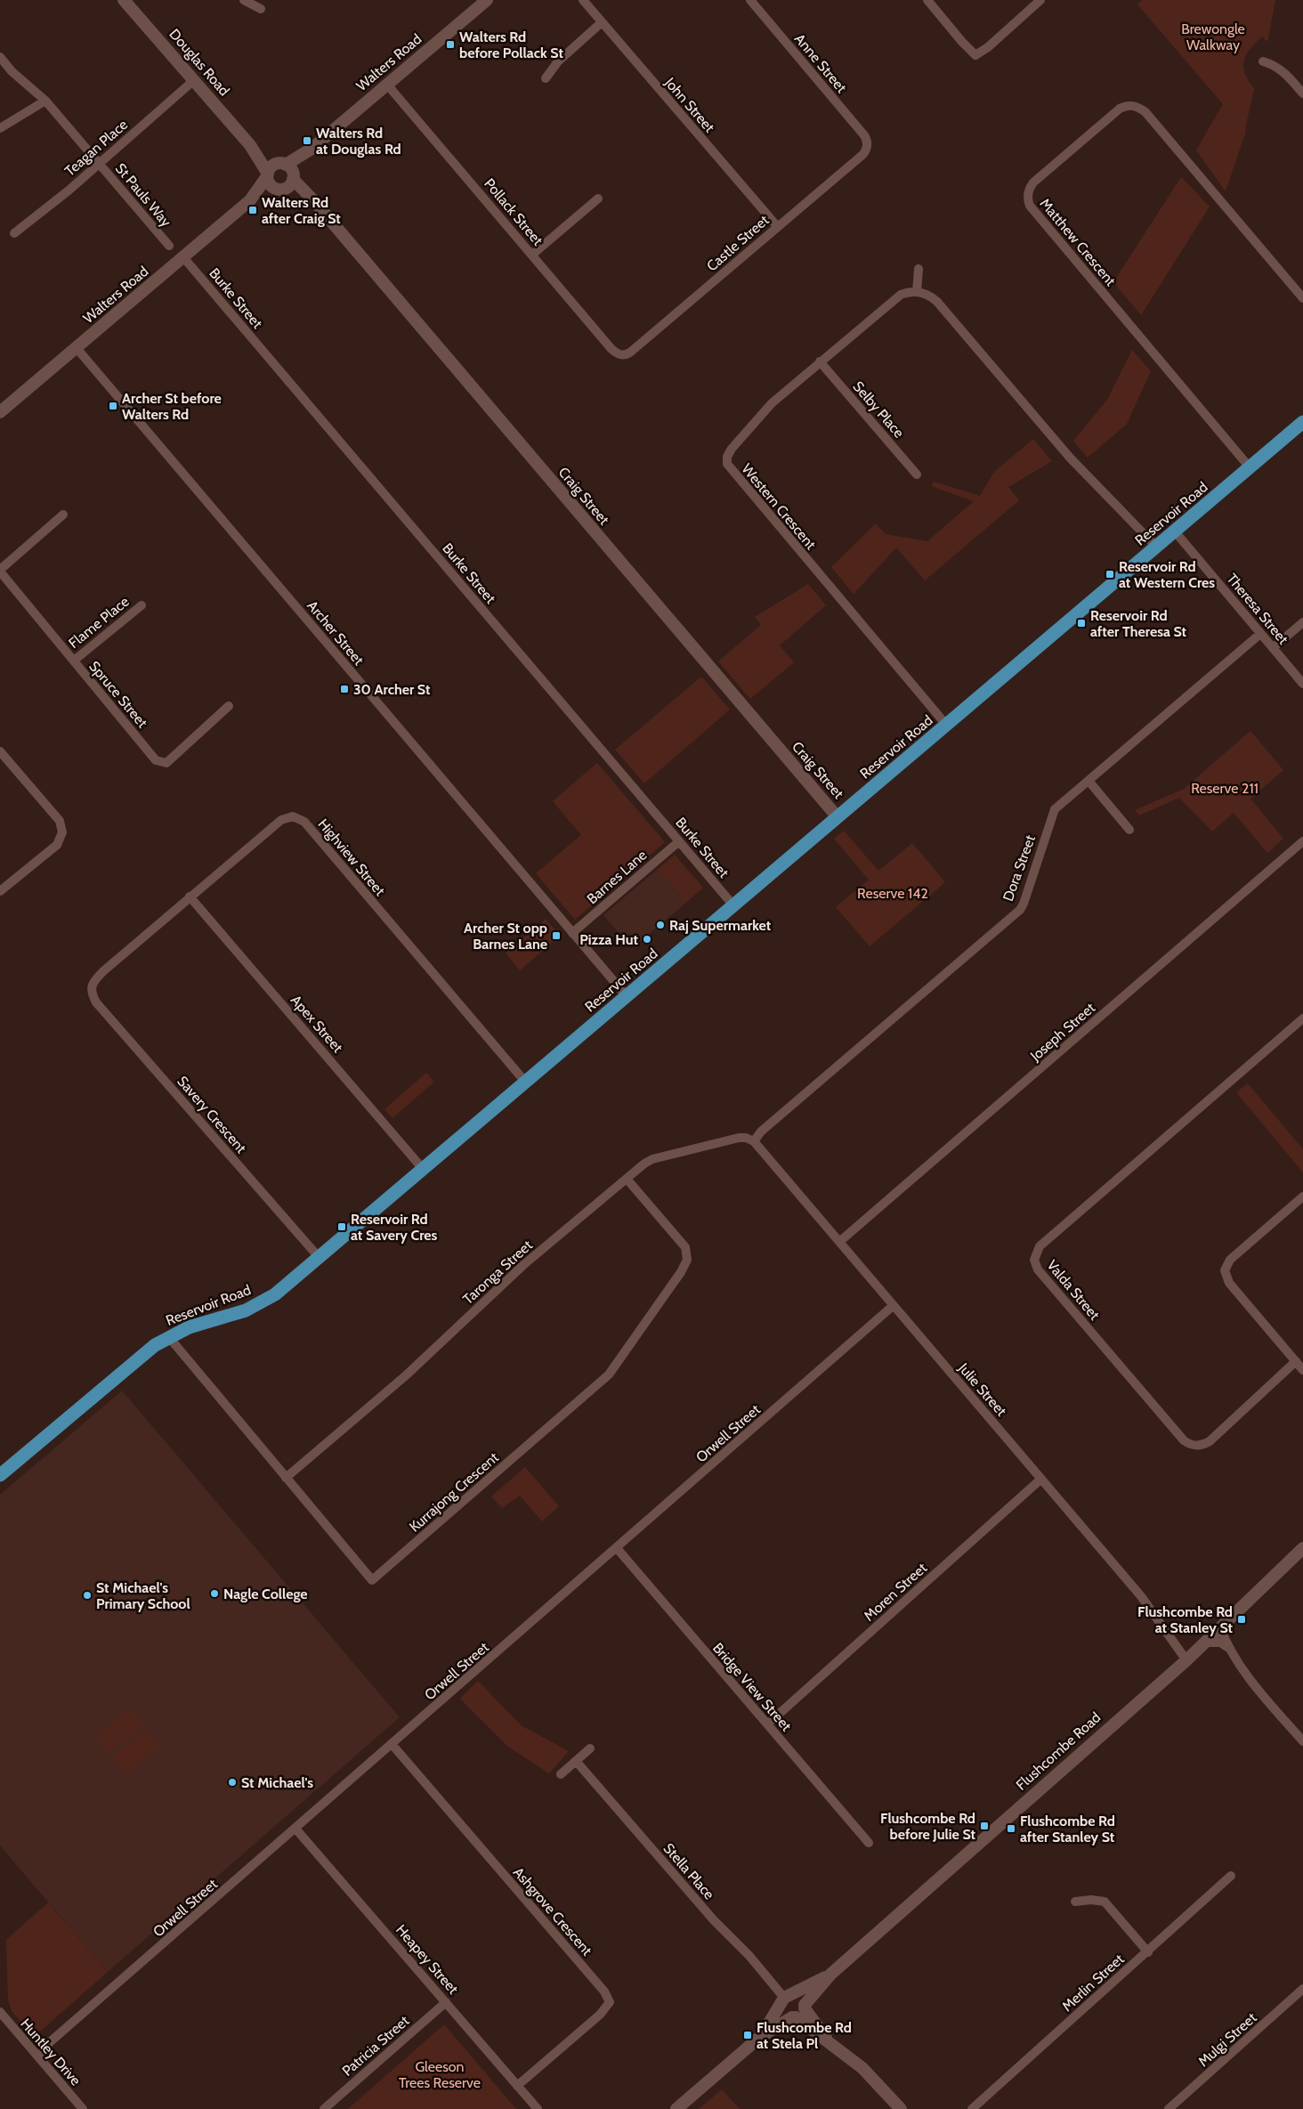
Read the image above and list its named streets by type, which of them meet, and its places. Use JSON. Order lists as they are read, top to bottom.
{
  "streets": {
    "main road": ["Reservoir Road"],
    "street": [
      "Douglas Road",
      "Walters Road",
      "Anne Street",
      "John Street",
      "Teagan Place",
      "St Pauls Way",
      "Pollack Street",
      "Matthew Crescent",
      "Castle Street",
      "Burke Street",
      "Selby Place",
      "Craig Street",
      "Western Crescent",
      "Theresa Street",
      "Flame Place",
      "Archer Street",
      "Spruce Street",
      "Highview Street",
      "Dora Street",
      "Barnes Lane",
      "Apex Street",
      "Joseph Street",
      "Savery Crescent",
      "Taronga Street",
      "Valda Street",
      "Julie Street",
      "Orwell Street",
      "Kurrajong Crescent",
      "Moren Street",
      "Bridge View Street",
      "Flushcombe Road",
      "Stella Place",
      "Ashgrove Crescent",
      "Heapey Street",
      "Merlin Street",
      "Mulgi Street",
      "Patricia Street",
      "Huntley Drive"
    ]
  },
  "crossings": [
    ["Douglas Road", "Walters Road"],
    ["Douglas Road", "Teagan Place"],
    ["Douglas Road", "Craig Street"],
    ["Walters Road", "Pollack Street"],
    ["Walters Road", "Burke Street"],
    ["Walters Road", "Craig Street"],
    ["Walters Road", "Archer Street"],
    ["Anne Street", "Castle Street"],
    ["John Street", "Castle Street"],
    ["Teagan Place", "St Pauls Way"],
    ["Pollack Street", "Castle Street"],
    ["Matthew Crescent", "Reservoir Road"],
    ["Burke Street", "Reservoir Road"],
    ["Burke Street", "Barnes Lane"],
    ["Selby Place", "Western Crescent"],
    ["Craig Street", "Reservoir Road"],
    ["Western Crescent", "Reservoir Road"],
    ["Reservoir Road", "Theresa Street"],
    ["Reservoir Road", "Archer Street"],
    ["Reservoir Road", "Highview Street"],
    ["Reservoir Road", "Apex Street"],
    ["Reservoir Road", "Savery Crescent"],
    ["Reservoir Road", "Kurrajong Crescent"],
    ["Theresa Street", "Dora Street"],
    ["Flame Place", "Spruce Street"],
    ["Archer Street", "Barnes Lane"],
    ["Highview Street", "Apex Street"],
    ["Highview Street", "Savery Crescent"],
    ["Dora Street", "Taronga Street"],
    ["Dora Street", "Julie Street"],
    ["Joseph Street", "Julie Street"],
    ["Taronga Street", "Julie Street"],
    ["Taronga Street", "Kurrajong Crescent"],
    ["Julie Street", "Orwell Street"],
    ["Julie Street", "Moren Street"],
    ["Julie Street", "Flushcombe Road"],
    ["Orwell Street", "Bridge View Street"],
    ["Orwell Street", "Ashgrove Crescent"],
    ["Orwell Street", "Heapey Street"],
    ["Orwell Street", "Huntley Drive"],
    ["Moren Street", "Bridge View Street"],
    ["Flushcombe Road", "Stella Place"],
    ["Ashgrove Crescent", "Heapey Street"],
    ["Heapey Street", "Patricia Street"]
  ],
  "parks": [
    "Brewongle Walkway",
    "Reserve 211",
    "Reserve 142",
    "Gleeson Trees Reserve"
  ],
  "places": {
    "transit": [
      "Walters Rd before Pollack St",
      "Walters Rd at Douglas Rd",
      "Walters Rd after Craig St",
      "Archer St before Walters Rd",
      "Reservoir Rd at Western Cres",
      "Reservoir Rd after Theresa St",
      "30 Archer St",
      "Archer St opp Barnes Lane",
      "Reservoir Rd at Savery Cres",
      "Flushcombe Rd at Stanley St",
      "Flushcombe Rd before Julie St",
      "Flushcombe Rd after Stanley St",
      "Flushcombe Rd at Stela Pl"
    ],
    "other": [
      "Raj Supermarket",
      "Pizza Hut",
      "Nagle College",
      "St Michael's Primary School",
      "St Michael's"
    ]
  }
}
